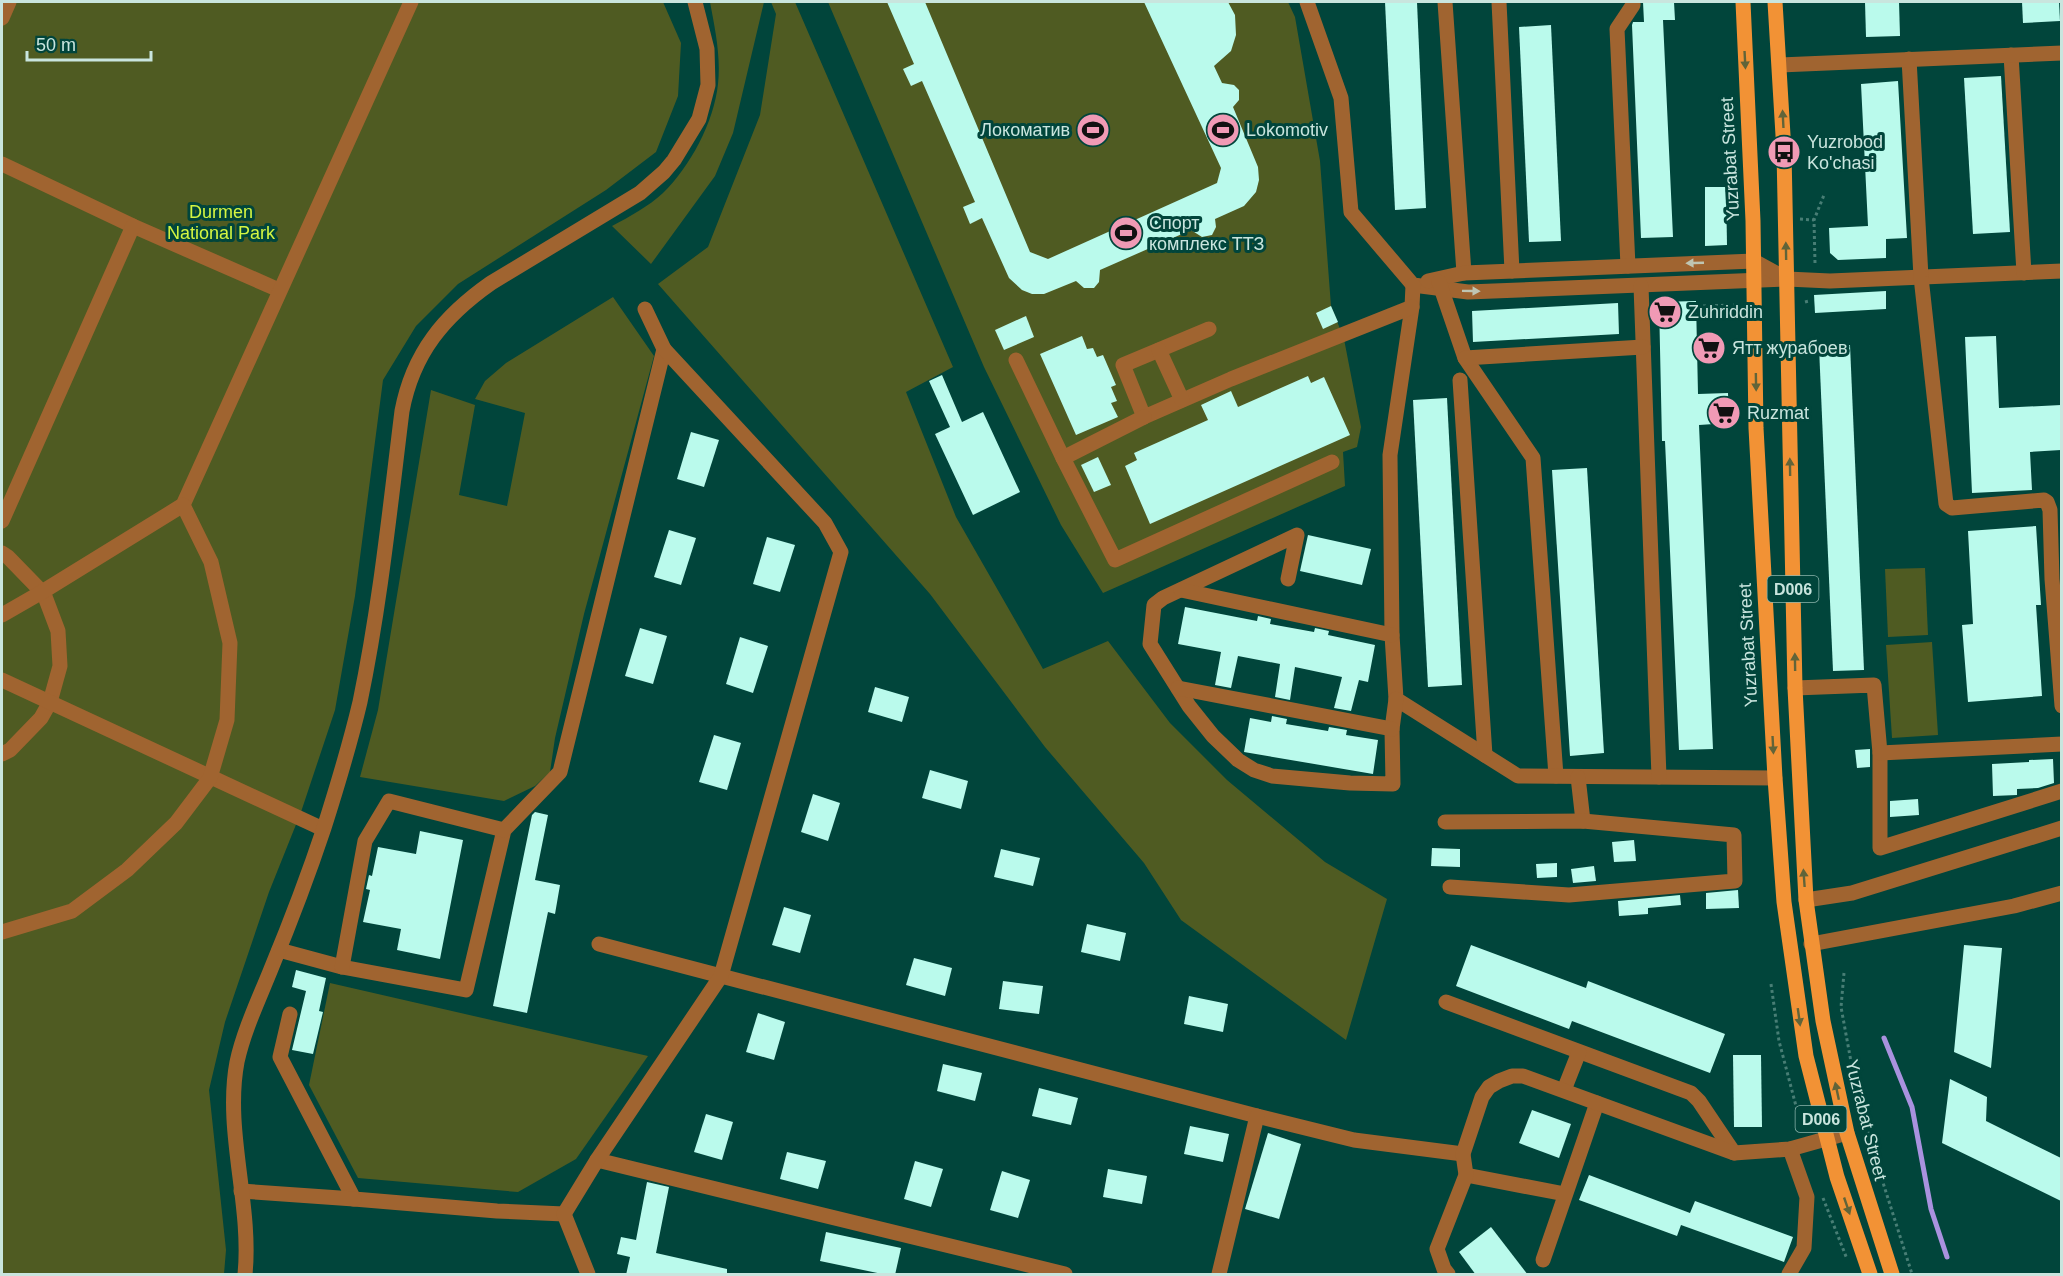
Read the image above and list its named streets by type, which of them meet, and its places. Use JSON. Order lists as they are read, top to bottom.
{
  "streets": {
    "main road": ["Yuzrabat Street", "D006"]
  },
  "parks": ["Durmen National Park"],
  "places": {
    "sports": ["Локоматив", "Lokomotiv", "Спорт комплекс ТТЗ"],
    "bus stop": ["Yuzrobod Ko'chasi"],
    "supermarket": ["Zuhriddin", "Ятт журабоев", "Ruzmat"]
  },
  "scale_bar": "50 m"
}
